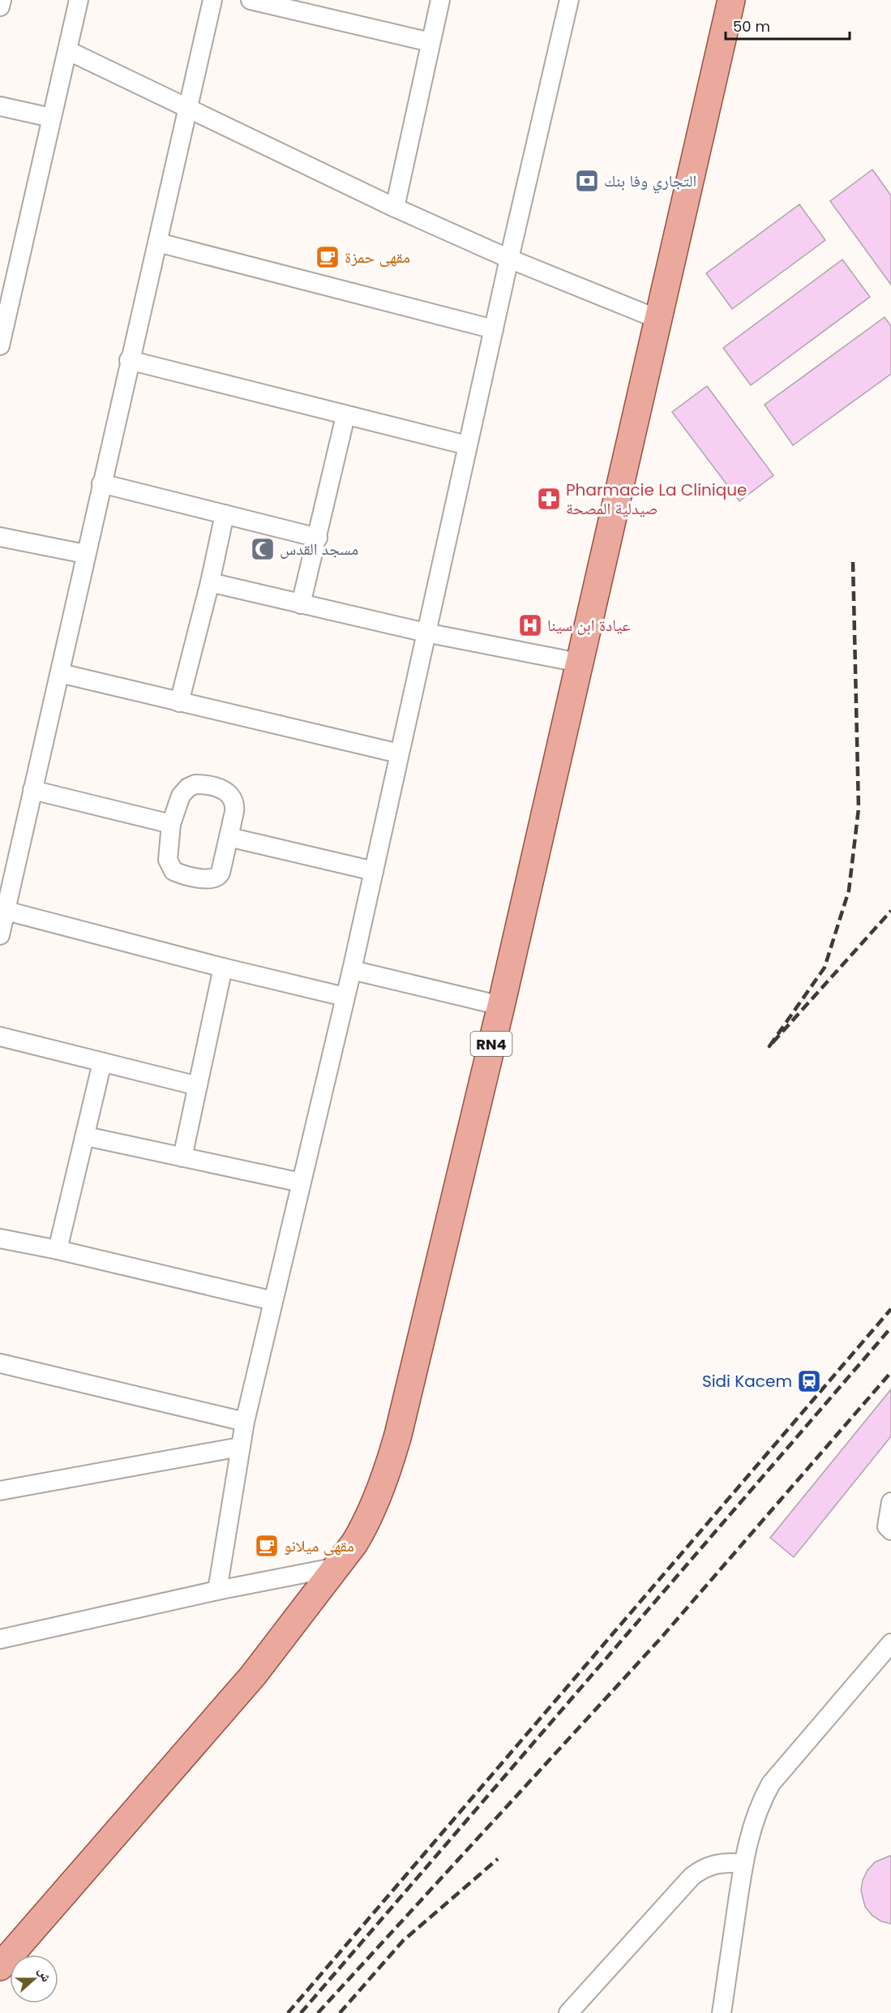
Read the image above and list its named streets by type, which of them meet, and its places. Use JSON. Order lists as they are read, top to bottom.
{
  "streets": {
    "main road": ["RN4"]
  },
  "places": {
    "bank": ["التجاري وفا بنك"],
    "cafe": ["مقهى حمزة", "مقهى ميلانو"],
    "pharmacy": ["Pharmacie La Clinique صيدلية المصحة"],
    "mosque": ["مسجد القدس"],
    "hospital": ["عيادة ابن سينا"],
    "station": ["Sidi Kacem"]
  },
  "scale_bar": "50 m",
  "north": "right"
}
